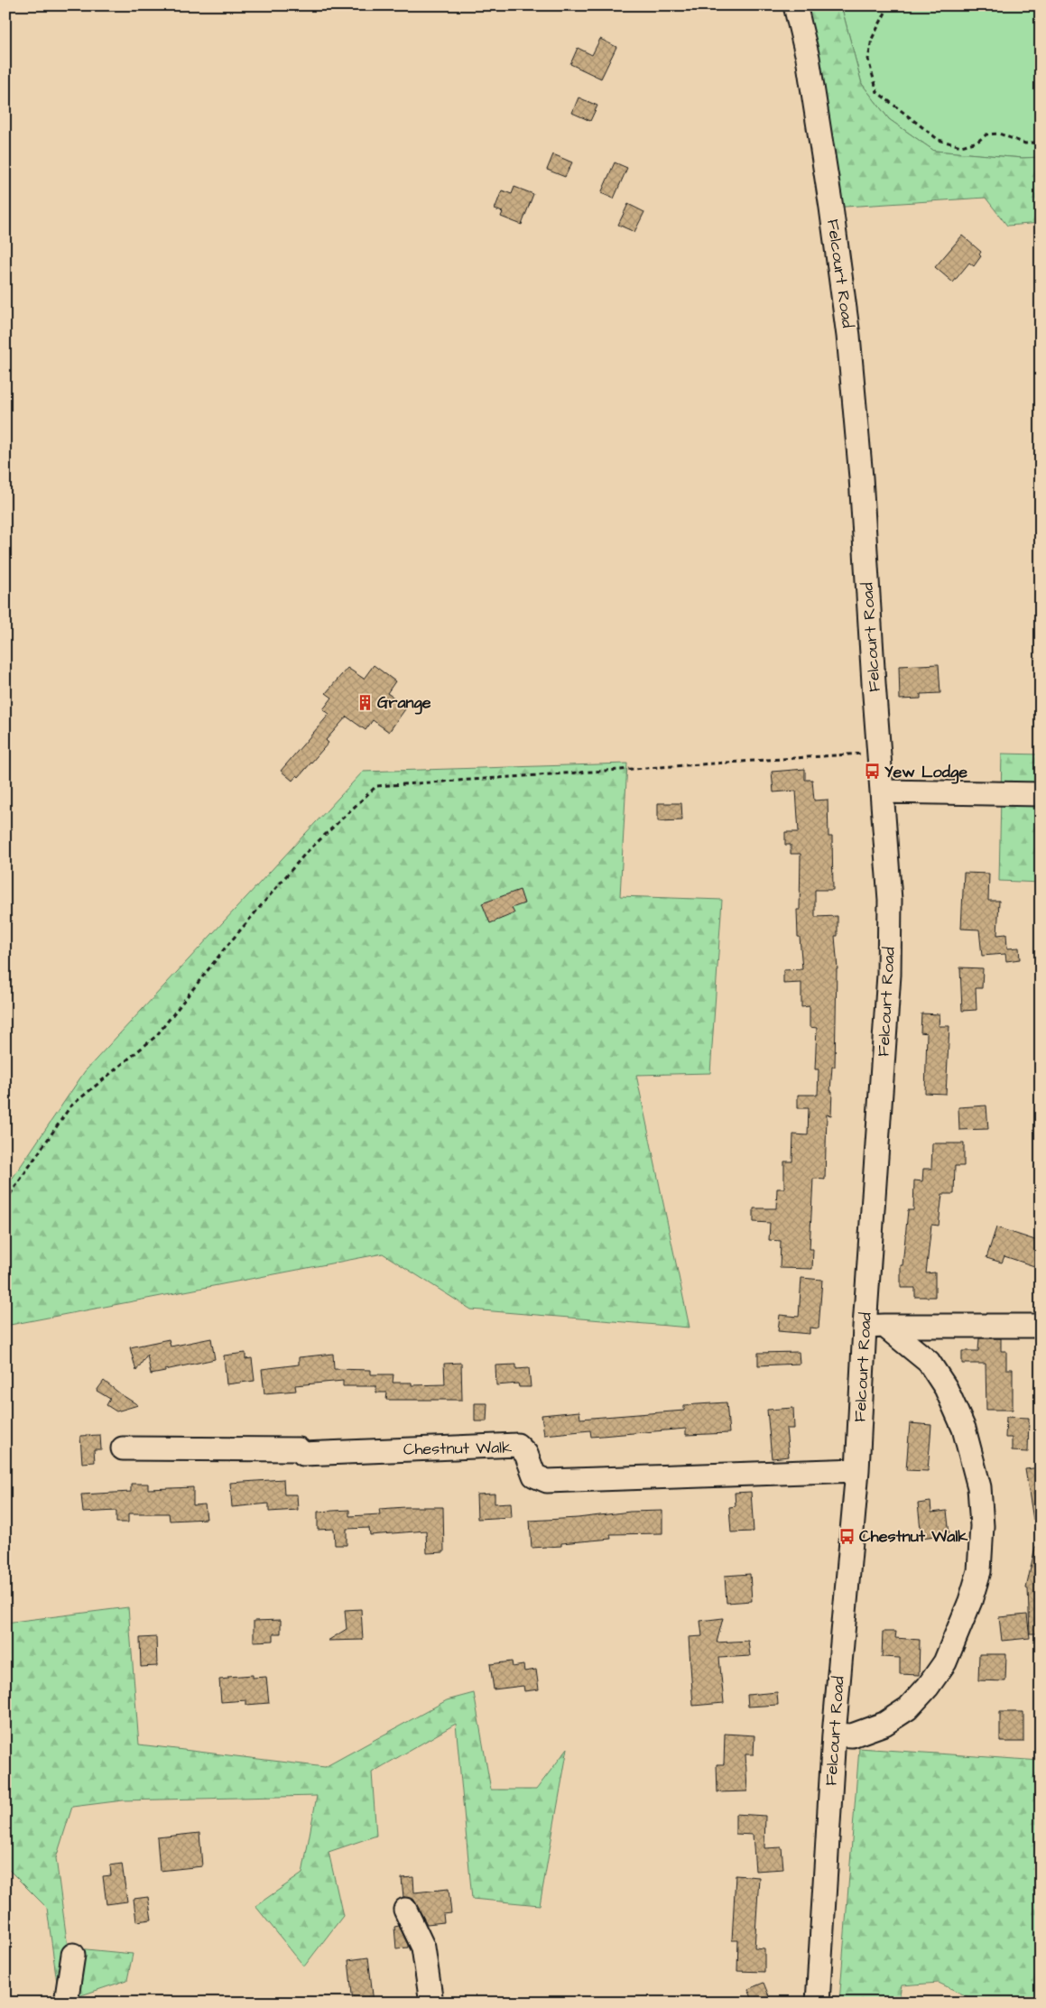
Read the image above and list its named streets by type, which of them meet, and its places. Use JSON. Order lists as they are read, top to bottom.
{
  "streets": {
    "street": ["Felcourt Road", "Chestnut Walk"]
  },
  "crossings": [
    ["Felcourt Road", "Chestnut Walk"]
  ],
  "places": {
    "building": ["Grange"],
    "bus stop": ["Yew Lodge", "Chestnut Walk"]
  }
}
